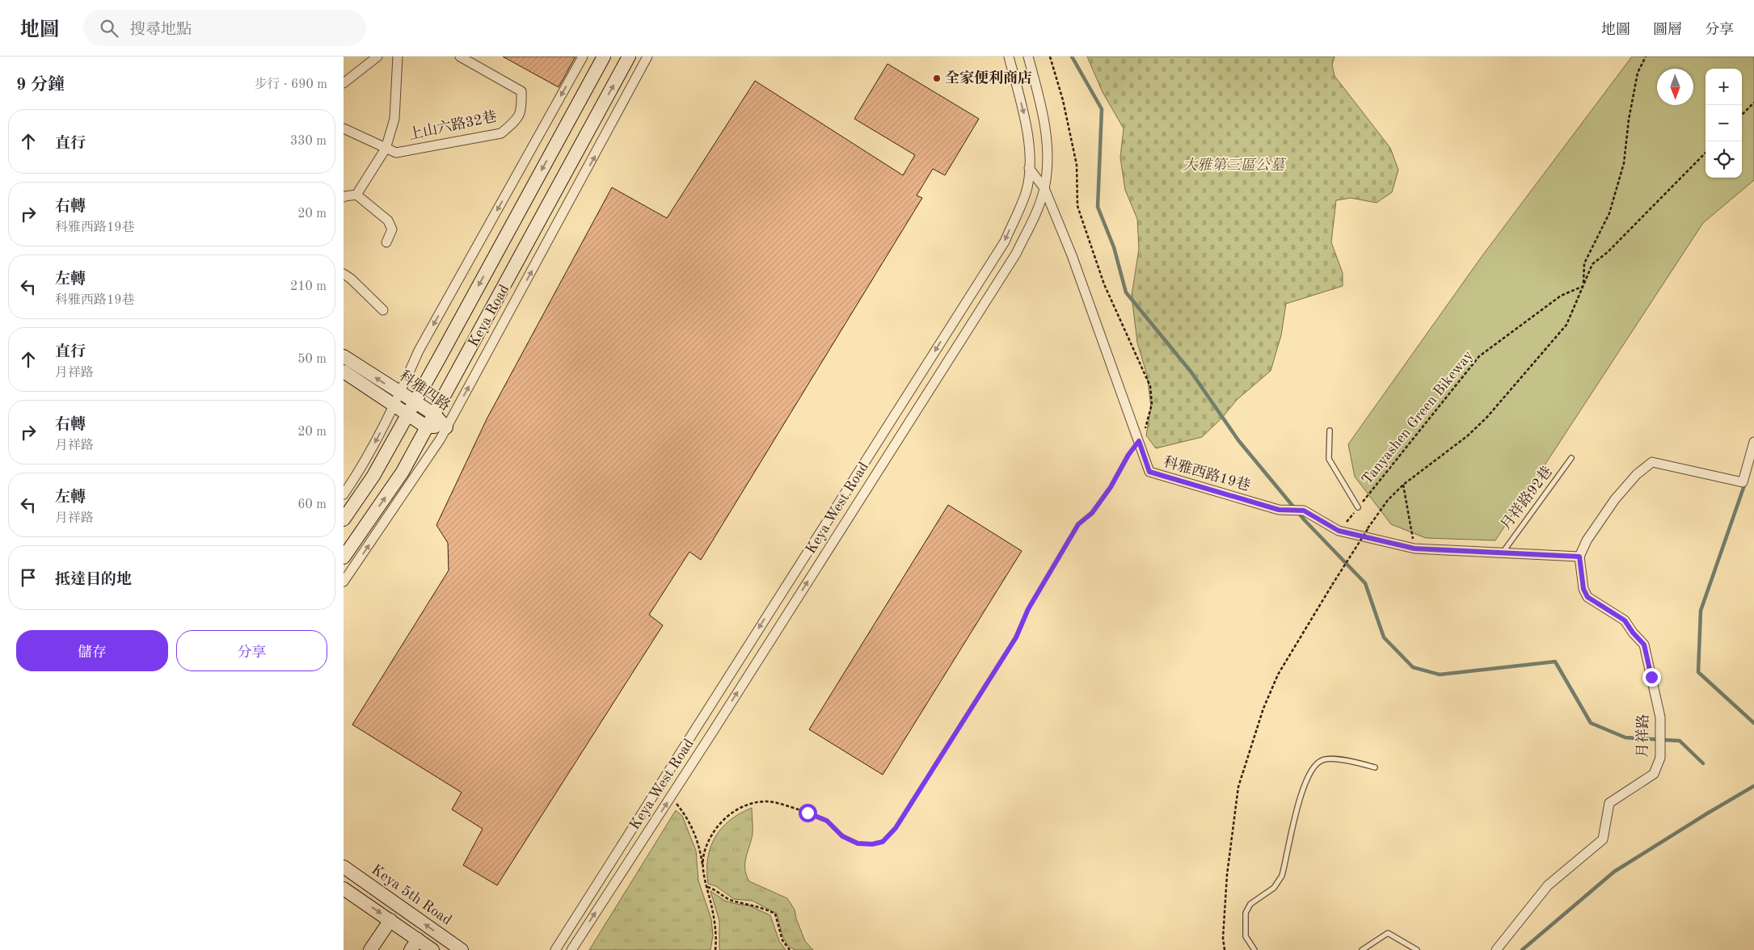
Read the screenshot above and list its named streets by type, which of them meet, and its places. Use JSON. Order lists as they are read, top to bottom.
{
  "streets": {
    "street": [
      "上山六路32巷",
      "Keya Road",
      "科雅四路",
      "科雅西路19巷",
      "Keya West Road",
      "月祥路",
      "Keya 5th Road"
    ],
    "lane": ["月祥路92巷"],
    "path": ["Tanyashen Green Bikeway"]
  },
  "crossings": [
    ["Keya Road", "科雅四路"],
    ["Tanyashen Green Bikeway", "科雅西路19巷"],
    ["科雅西路19巷", "月祥路92巷"],
    ["科雅西路19巷", "Keya West Road"]
  ],
  "parks": ["大雅第三區公墓"],
  "places": ["全家便利商店"],
  "north": "bottom",
  "page": {
    "header": "地圖",
    "search": "搜尋地點",
    "nav": ["地圖", "圖層", "分享"],
    "heading": ["9 分鐘", "步行 · 690 m"],
    "map_buttons": ["+", "−"],
    "list": [
      ["直行", "330 m"],
      ["右轉", "科雅西路19巷", "20 m"],
      ["左轉", "科雅西路19巷", "210 m"],
      ["直行", "月祥路", "50 m"],
      ["右轉", "月祥路", "20 m"],
      ["左轉", "月祥路", "60 m"],
      "抵達目的地"
    ],
    "buttons": ["儲存", "分享"]
  }
}
